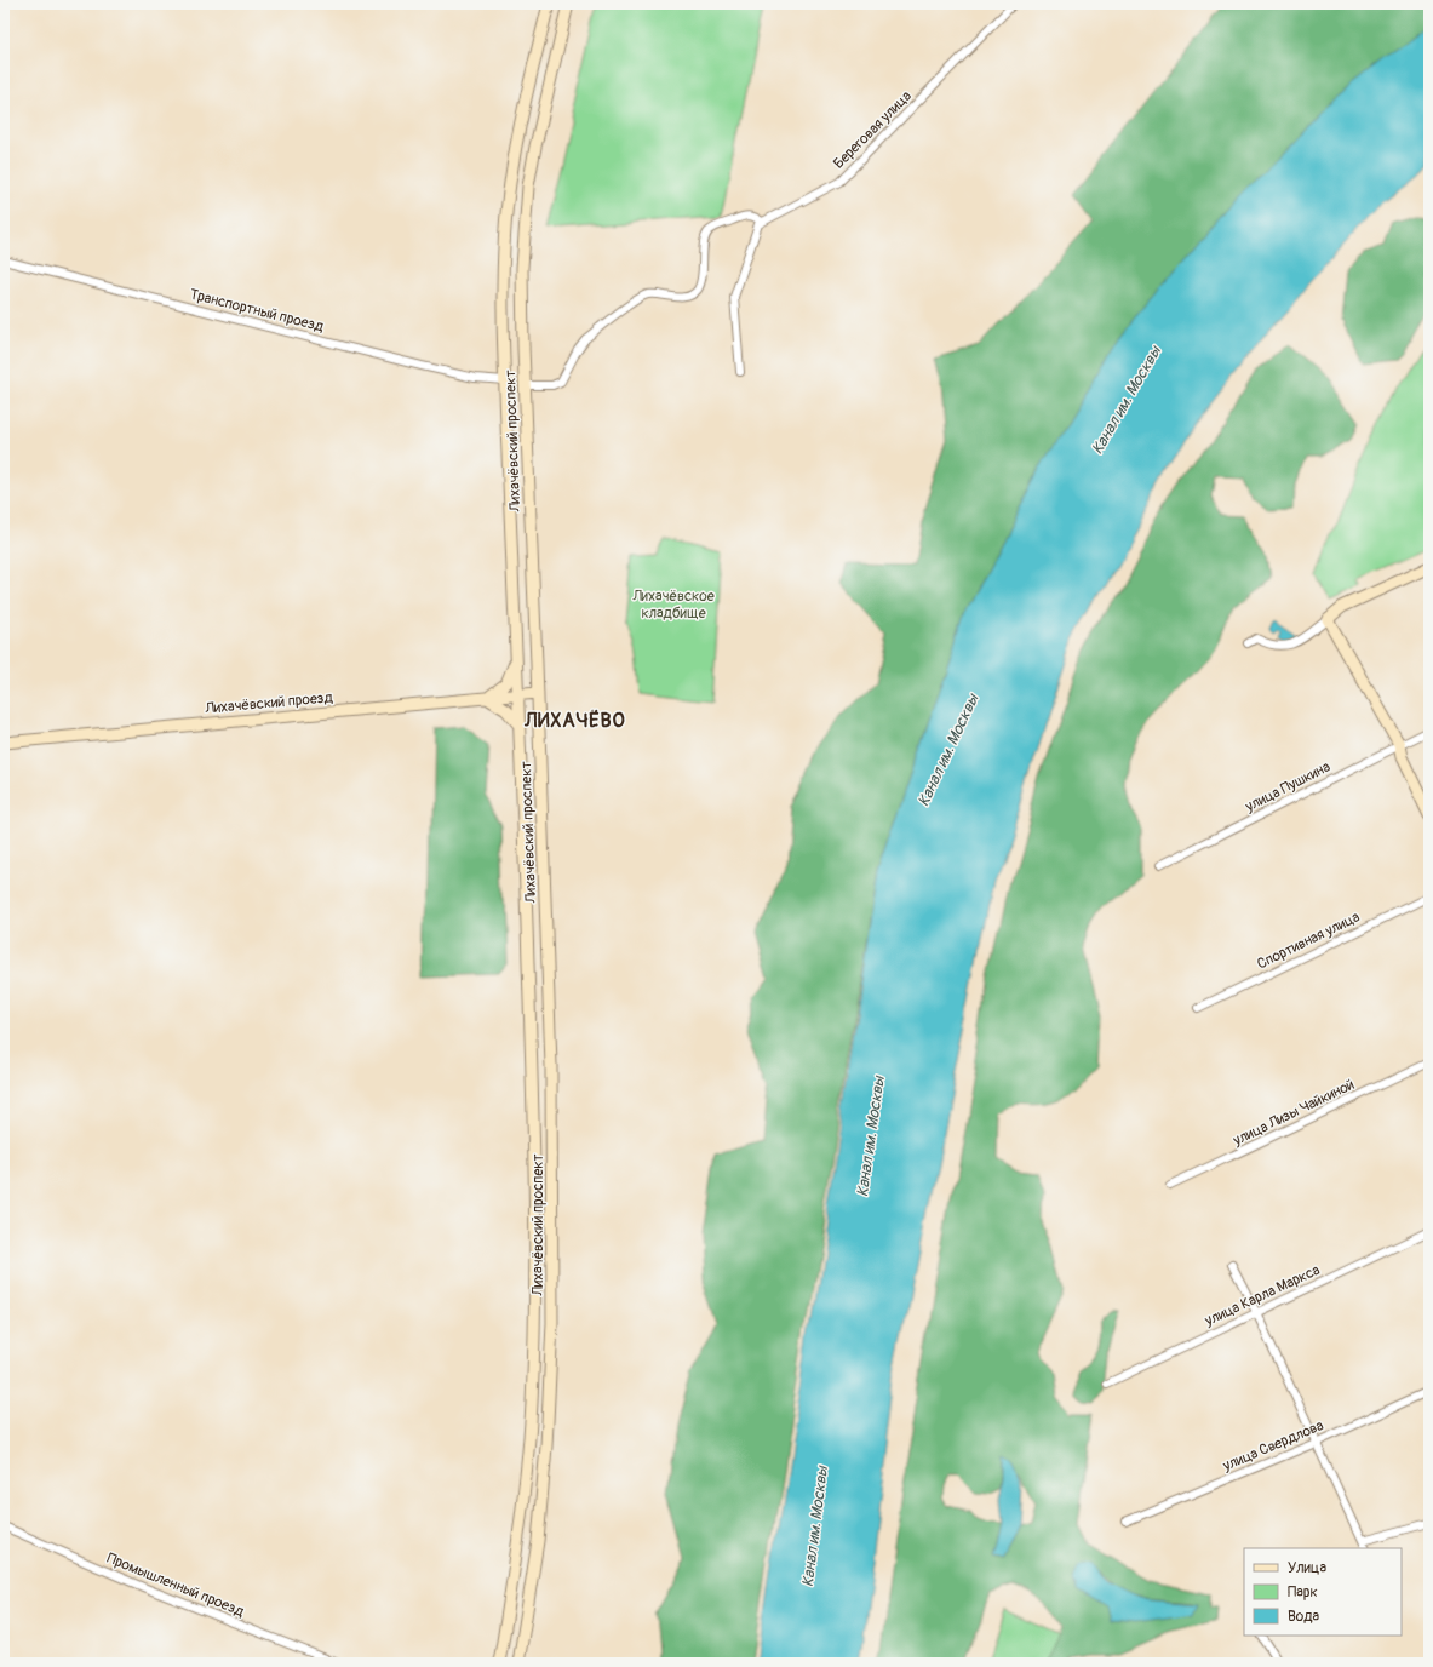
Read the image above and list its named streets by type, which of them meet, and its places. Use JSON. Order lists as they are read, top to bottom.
{
  "streets": {
    "main road": ["Лихачёвский проспект", "Лихачёвский проезд"],
    "street": [
      "Береговая улица",
      "Транспортный проезд",
      "улица Пушкина",
      "Спортивная улица",
      "улица Лизы Чайкиной",
      "улица Карла Маркса",
      "улица Свердлова",
      "Промышленный проезд"
    ]
  },
  "crossings": [
    ["Транспортный проезд", "Лихачёвский проспект"],
    ["Лихачёвский проспект", "Лихачёвский проезд"]
  ],
  "districts": ["ЛИХАЧЁВО"],
  "water": ["Канал им. Москвы"],
  "parks": ["Лихачёвское кладбище"],
  "legend": ["Улица", "Парк", "Вода"]
}
